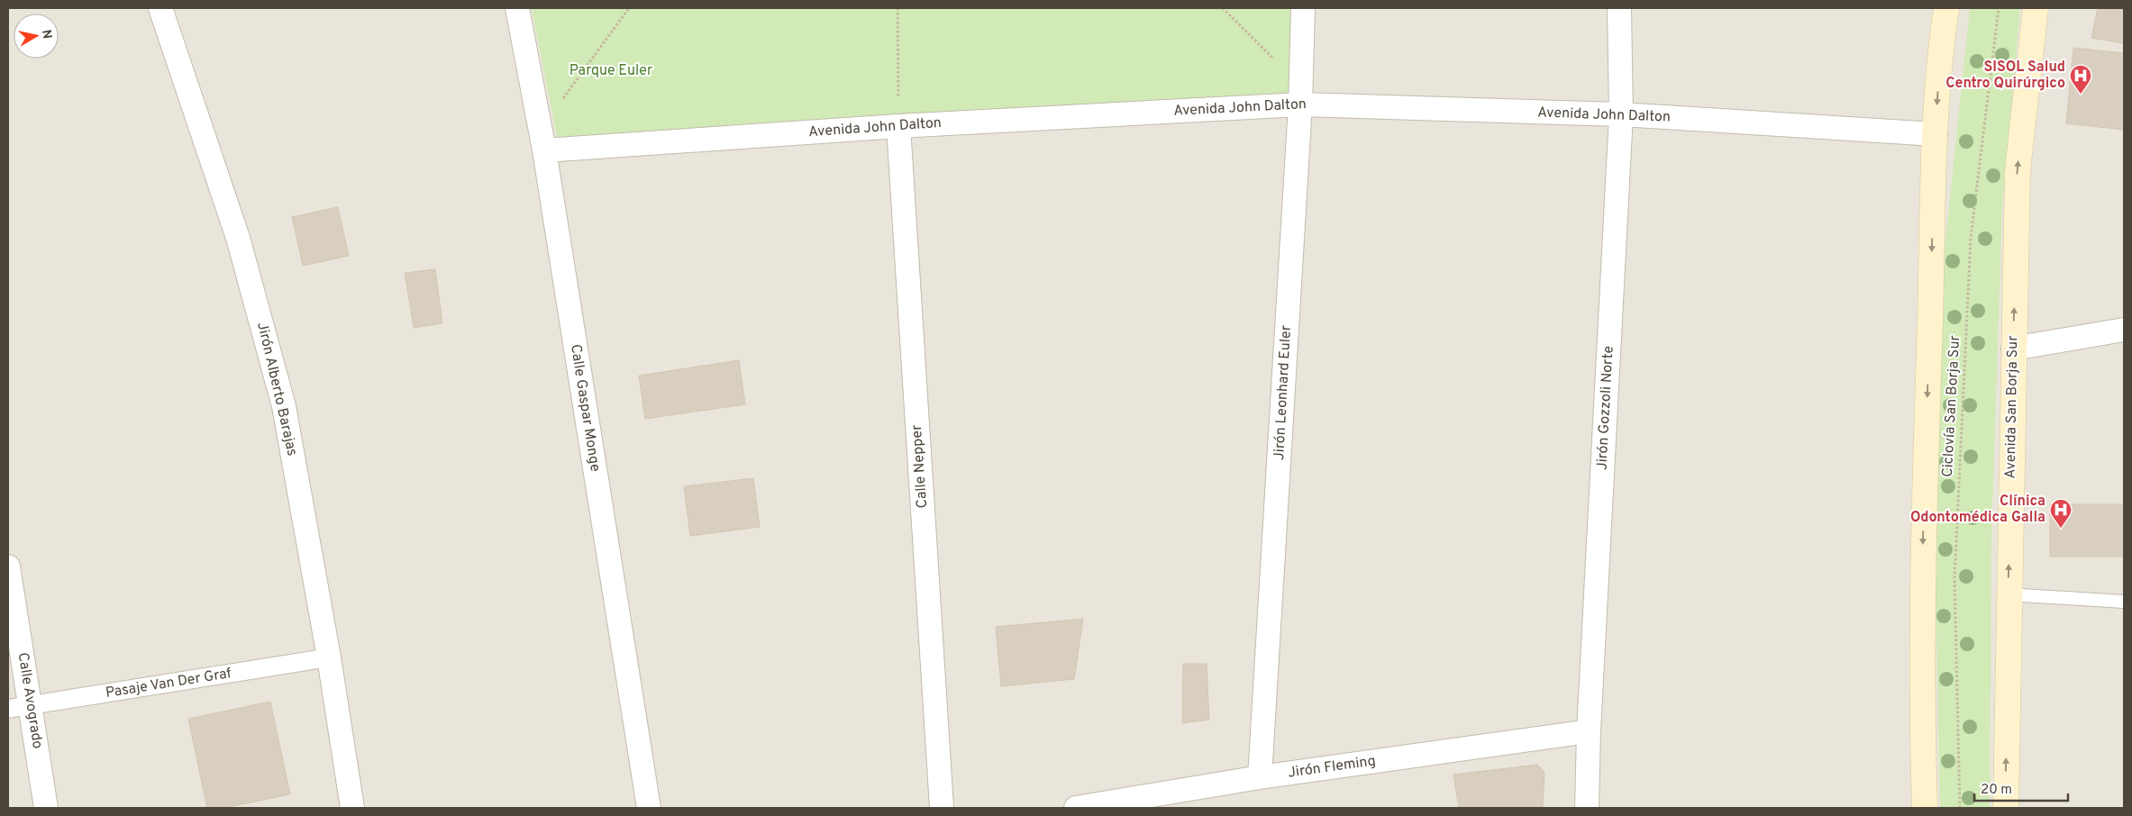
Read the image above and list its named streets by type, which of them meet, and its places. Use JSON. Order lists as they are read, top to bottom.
{
  "streets": {
    "main road": ["Avenida San Borja Sur"],
    "street": [
      "Avenida John Dalton",
      "Jirón Alberto Barajas",
      "Jirón Leonhard Euler",
      "Calle Gaspar Monge",
      "Jirón Gozzoli Norte",
      "Calle Nepper",
      "Pasaje Van Der Graf",
      "Calle Avogrado",
      "Jirón Fleming"
    ],
    "path": ["Ciclovía San Borja Sur"]
  },
  "crossings": [
    ["Avenida John Dalton", "Jirón Leonhard Euler"],
    ["Avenida John Dalton", "Calle Gaspar Monge"],
    ["Avenida John Dalton", "Jirón Gozzoli Norte"],
    ["Avenida John Dalton", "Calle Nepper"],
    ["Jirón Alberto Barajas", "Pasaje Van Der Graf"],
    ["Jirón Leonhard Euler", "Jirón Fleming"],
    ["Jirón Gozzoli Norte", "Jirón Fleming"],
    ["Pasaje Van Der Graf", "Calle Avogrado"]
  ],
  "parks": ["Parque Euler"],
  "places": {
    "hospital": ["SISOL Salud Centro Quirúrgico", "Clínica Odontomédica Galla"]
  },
  "scale_bar": "20 m",
  "north": "right"
}
